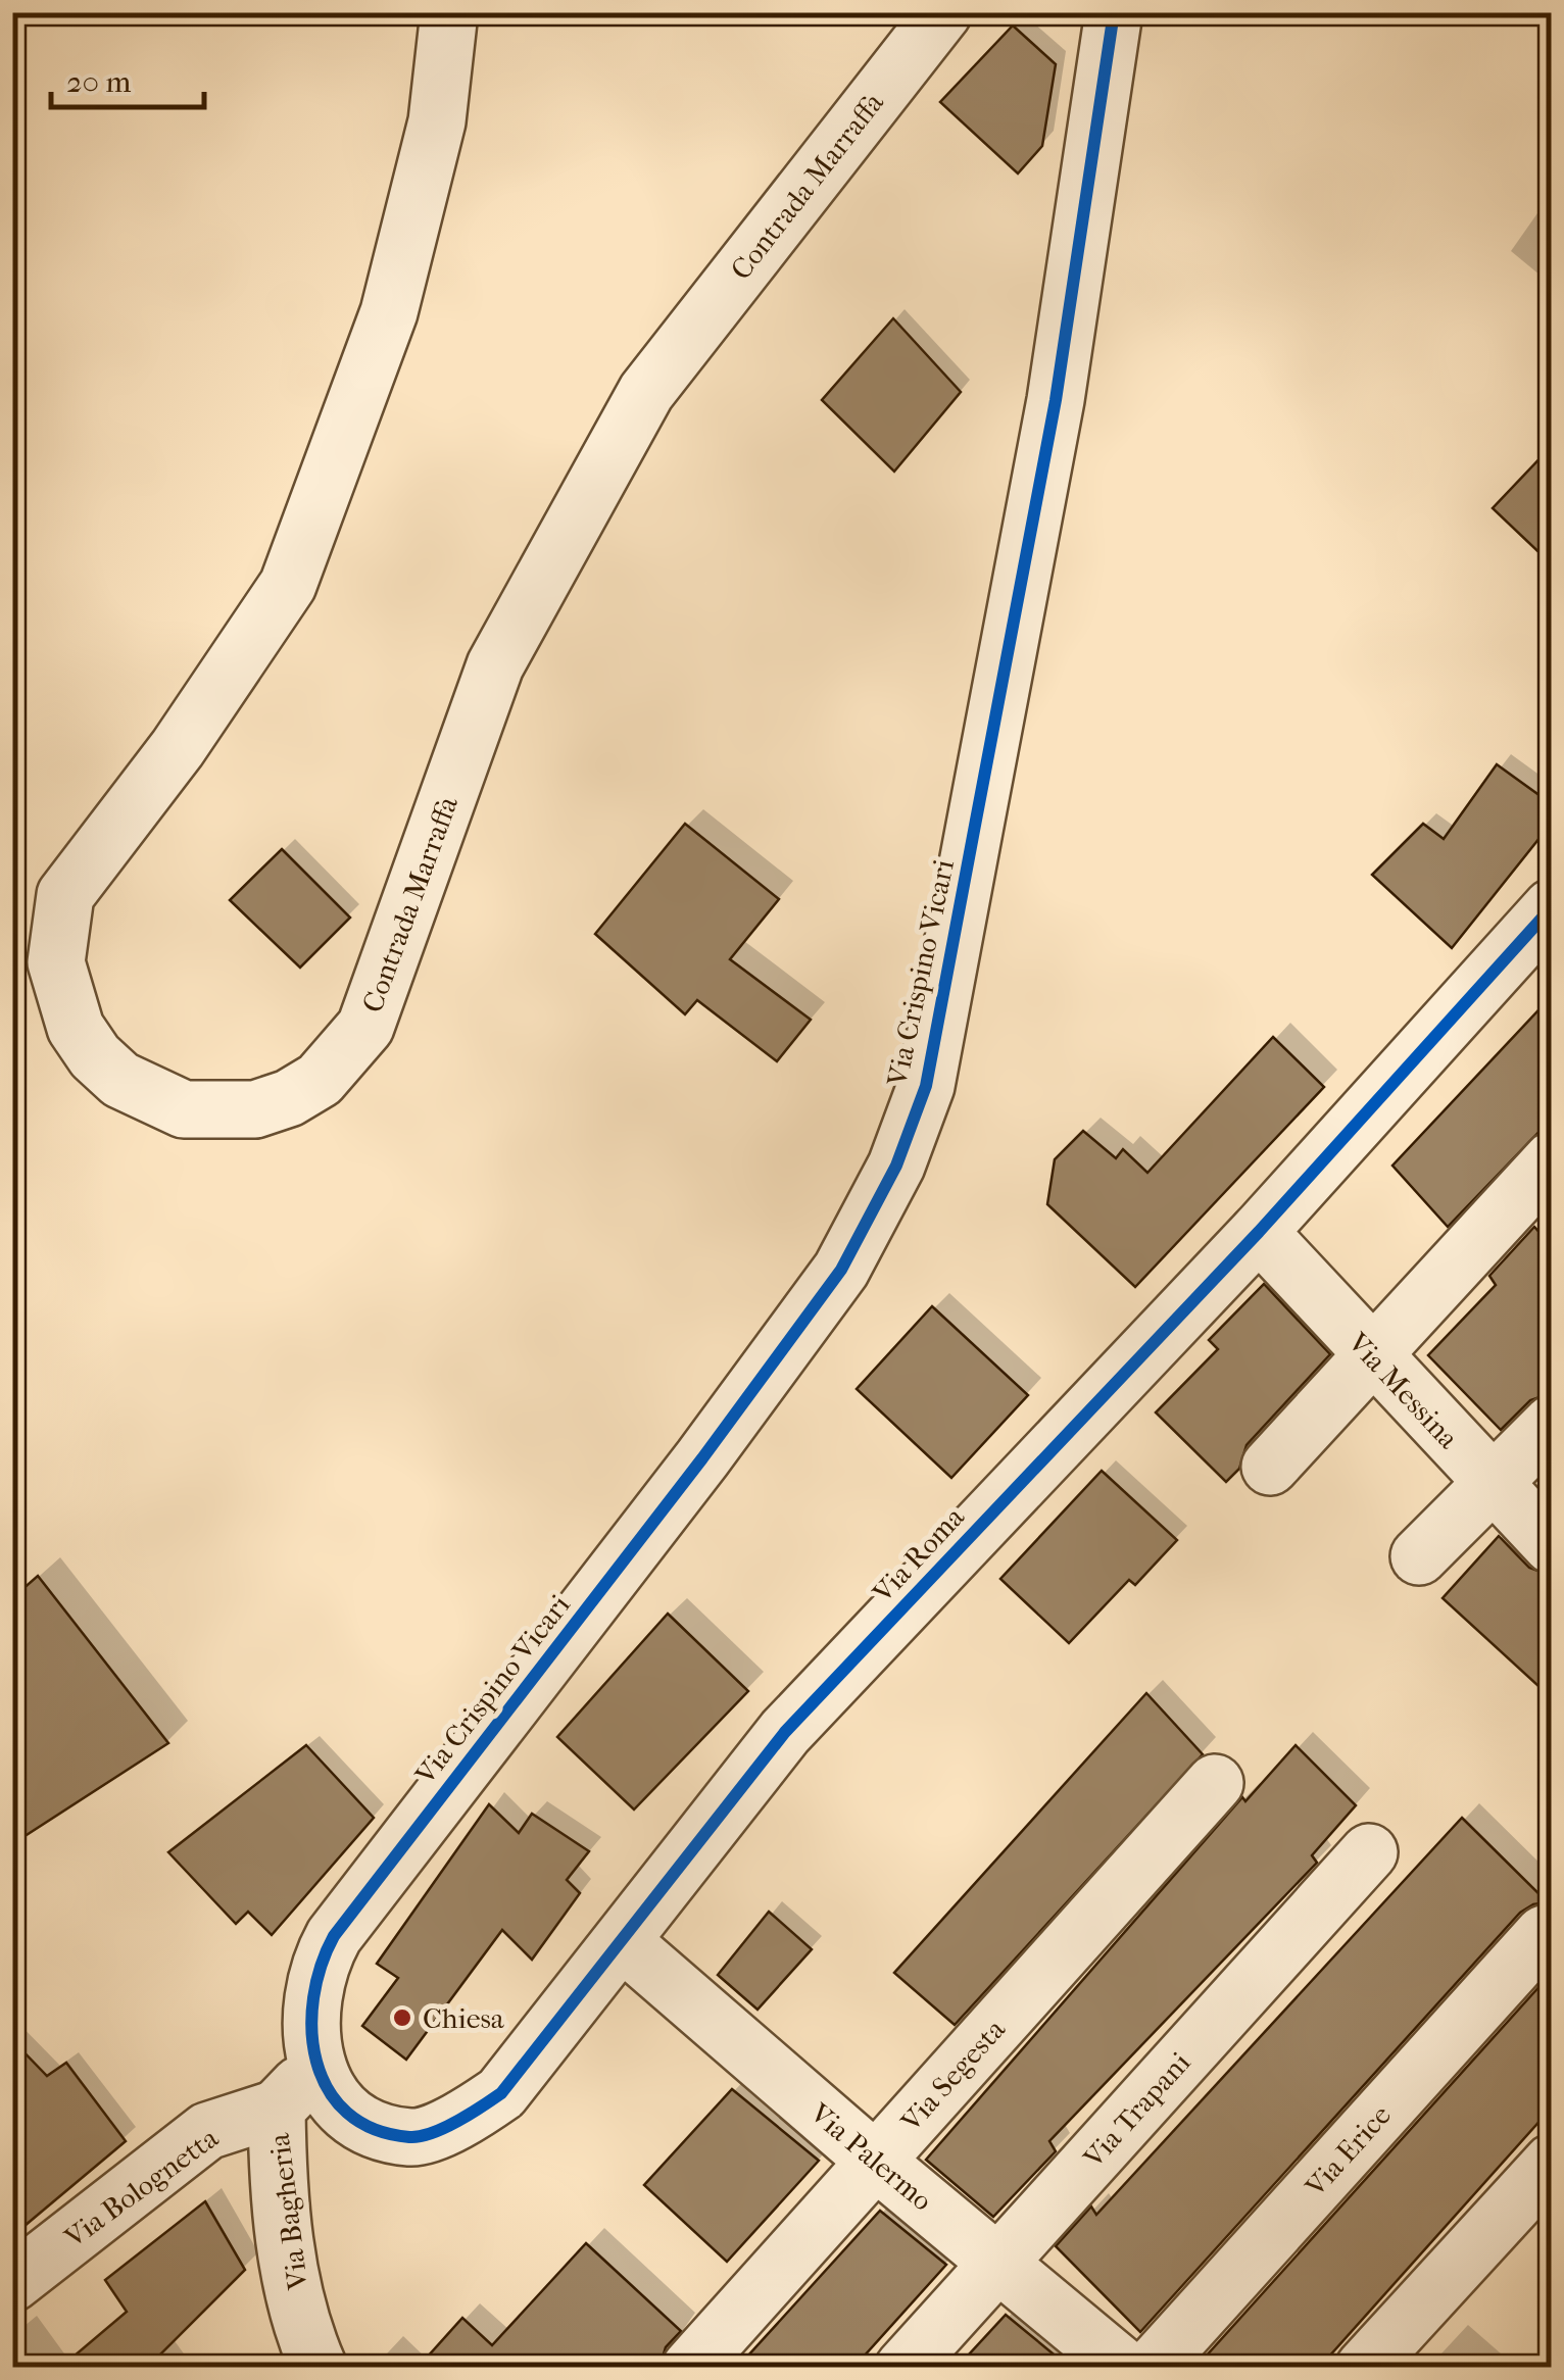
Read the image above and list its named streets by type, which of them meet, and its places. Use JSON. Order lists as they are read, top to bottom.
{
  "streets": {
    "street": [
      "Contrada Marraffa",
      "Via Crispino Vicari",
      "Via Messina",
      "Via Roma",
      "Via Segesta",
      "Via Trapani",
      "Via Erice",
      "Via Palermo",
      "Via Bolognetta",
      "Via Bagheria"
    ]
  },
  "crossings": [
    ["Via Crispino Vicari", "Via Roma"],
    ["Via Crispino Vicari", "Via Bagheria"],
    ["Via Messina", "Via Roma"],
    ["Via Roma", "Via Palermo"],
    ["Via Roma", "Via Bagheria"],
    ["Via Segesta", "Via Palermo"],
    ["Via Trapani", "Via Palermo"],
    ["Via Bolognetta", "Via Bagheria"]
  ],
  "places": ["Chiesa"],
  "scale_bar": "20 m"
}
